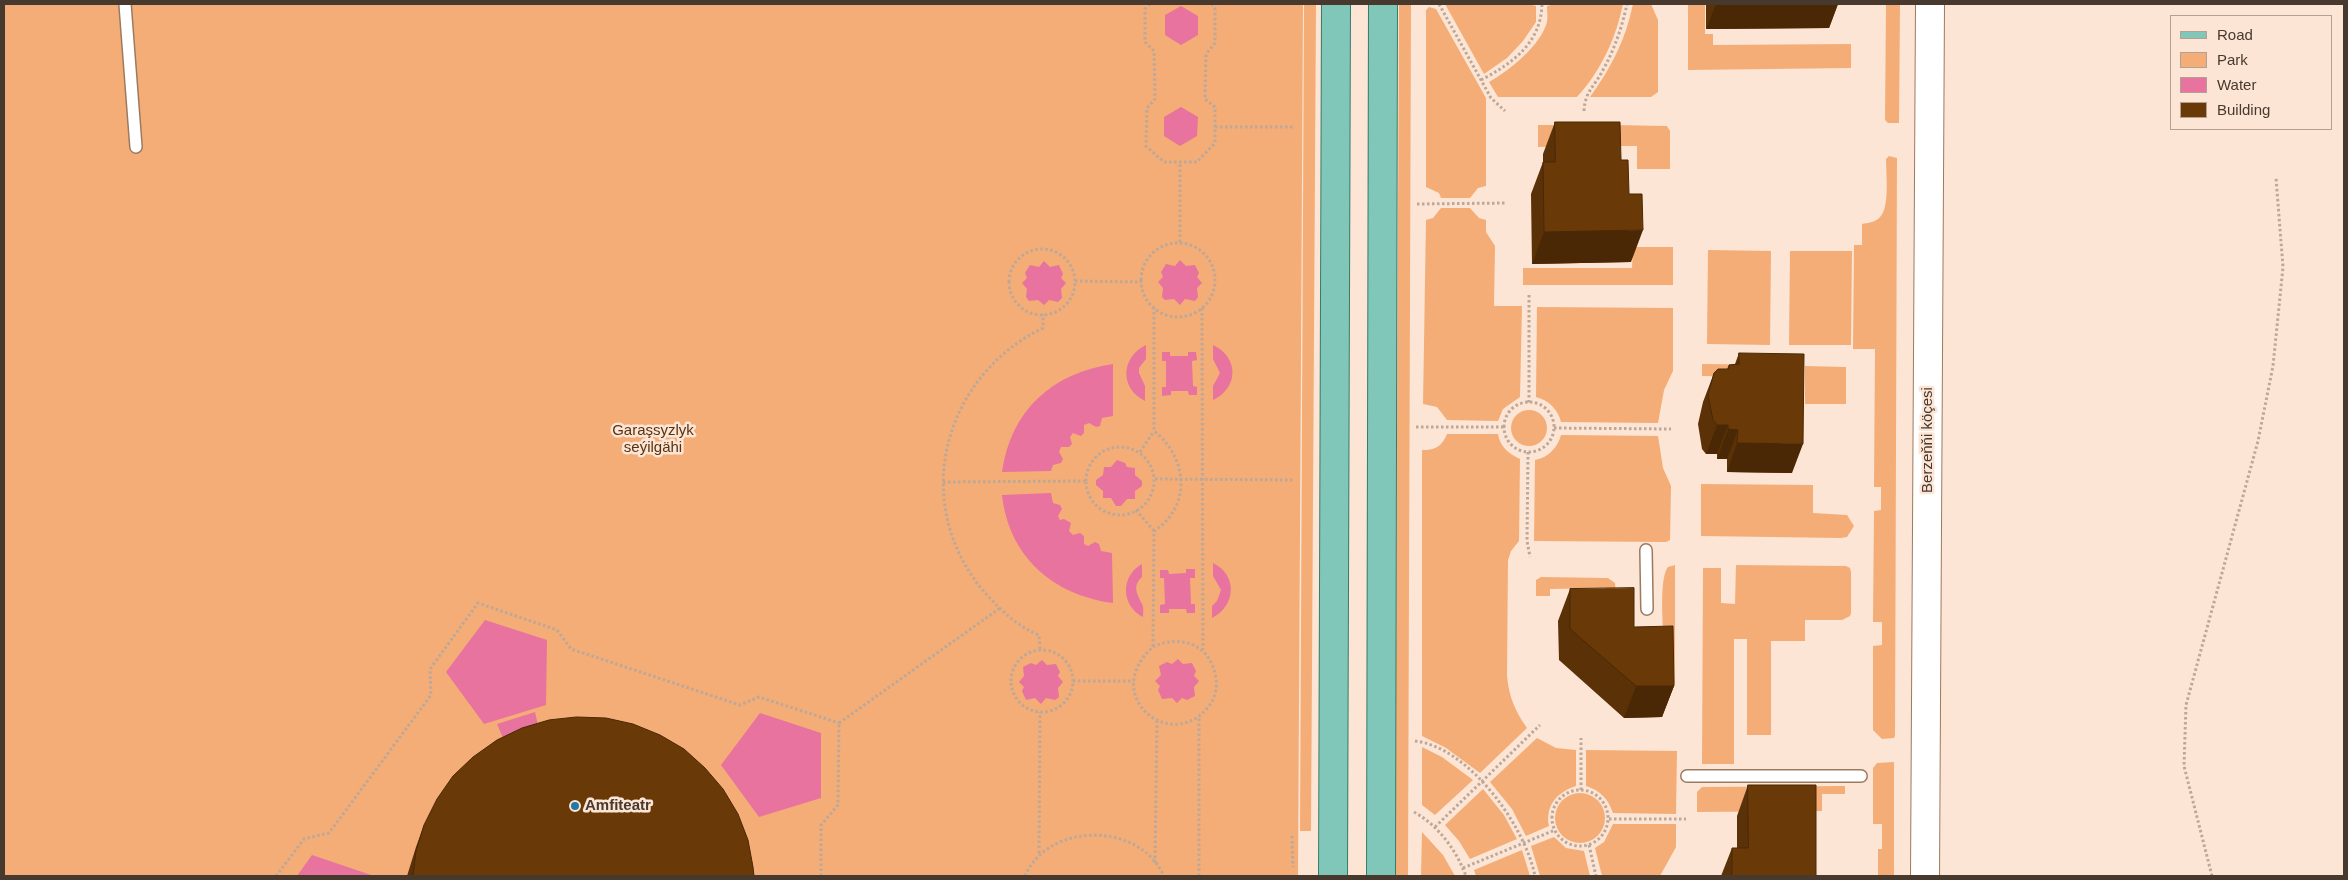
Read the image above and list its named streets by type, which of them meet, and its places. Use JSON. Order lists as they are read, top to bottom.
{
  "streets": {
    "street": ["Berzeňňi köçesi"]
  },
  "parks": ["Garaşsyzlyk seýilgähi"],
  "places": ["Amfiteatr"],
  "legend": [
    "Road",
    "Park",
    "Water",
    "Building"
  ]
}
